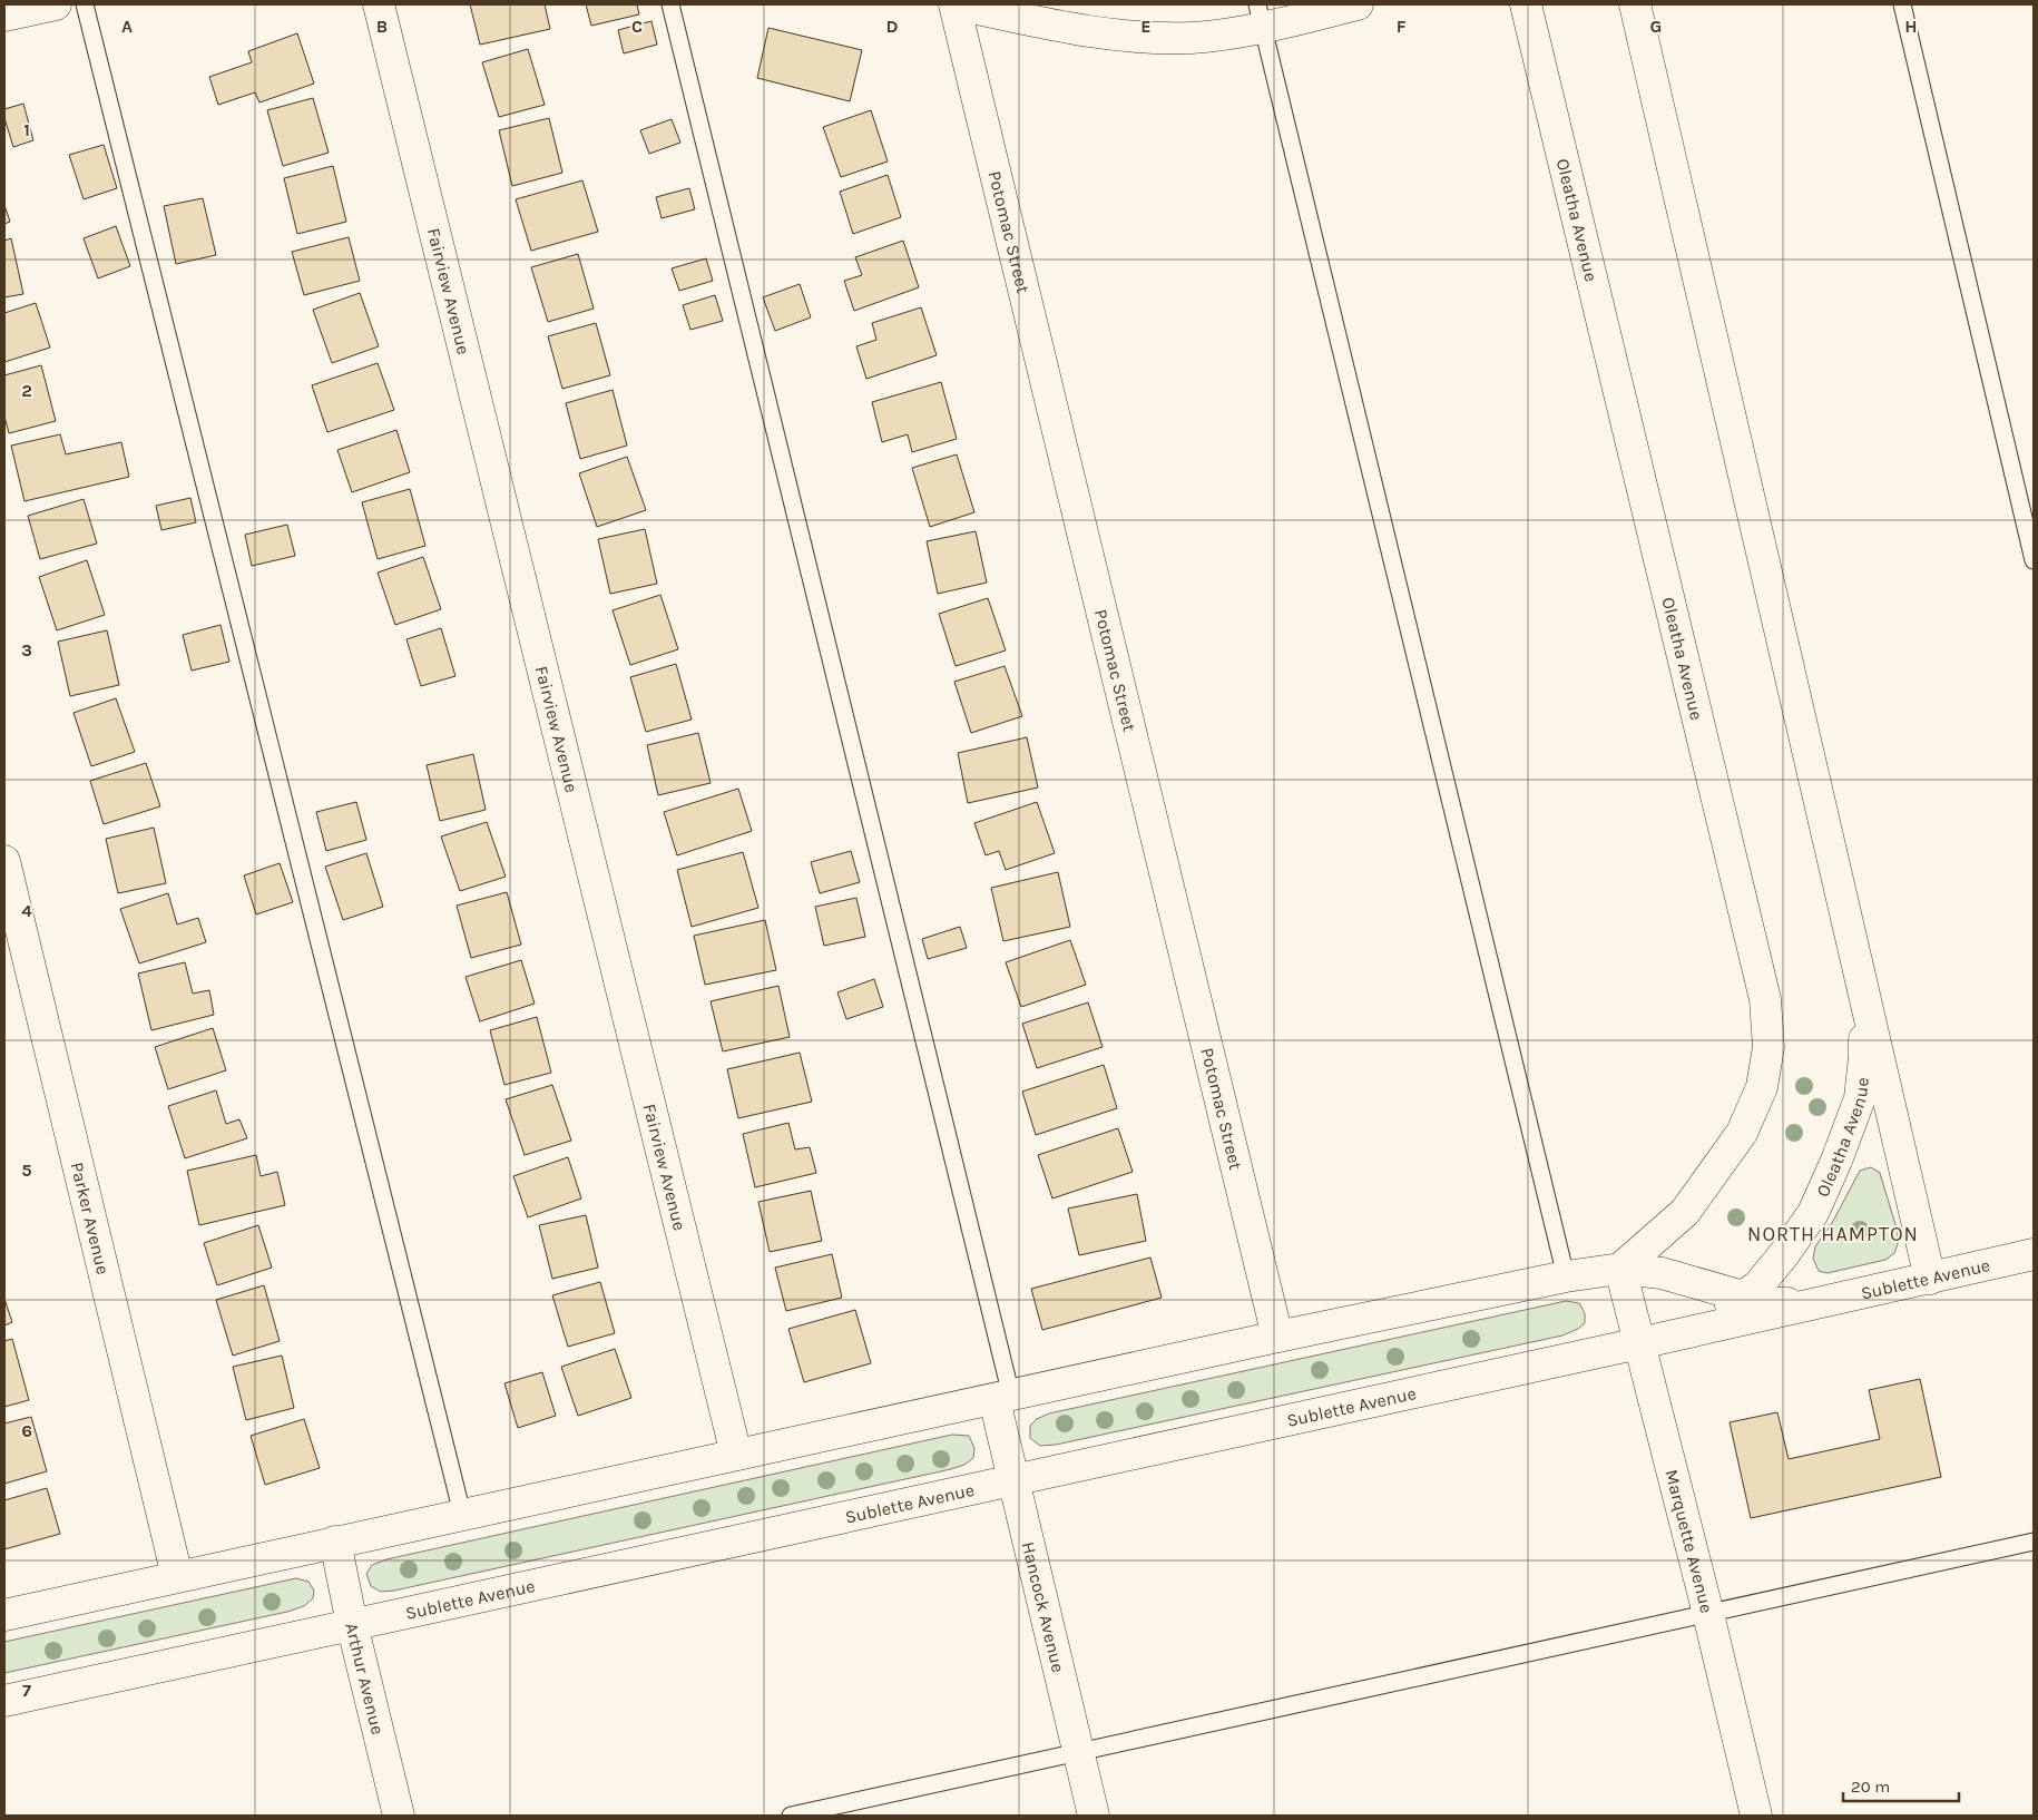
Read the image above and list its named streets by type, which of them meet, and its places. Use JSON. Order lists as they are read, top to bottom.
{
  "streets": {
    "street": [
      "Oleatha Avenue",
      "Potomac Street",
      "Fairview Avenue",
      "Parker Avenue",
      "Sublette Avenue",
      "Marquette Avenue",
      "Hancock Avenue",
      "Arthur Avenue"
    ]
  },
  "crossings": [
    ["Oleatha Avenue", "Sublette Avenue"],
    ["Oleatha Avenue", "Marquette Avenue"],
    ["Potomac Street", "Sublette Avenue"],
    ["Fairview Avenue", "Sublette Avenue"],
    ["Parker Avenue", "Sublette Avenue"],
    ["Sublette Avenue", "Marquette Avenue"],
    ["Sublette Avenue", "Hancock Avenue"],
    ["Sublette Avenue", "Arthur Avenue"]
  ],
  "districts": ["NORTH HAMPTON"],
  "scale_bar": "20 m",
  "grid": {
    "columns": [
      "A",
      "B",
      "C",
      "D",
      "E",
      "F",
      "G",
      "H"
    ],
    "rows": [
      "1",
      "2",
      "3",
      "4",
      "5",
      "6",
      "7"
    ]
  }
}
